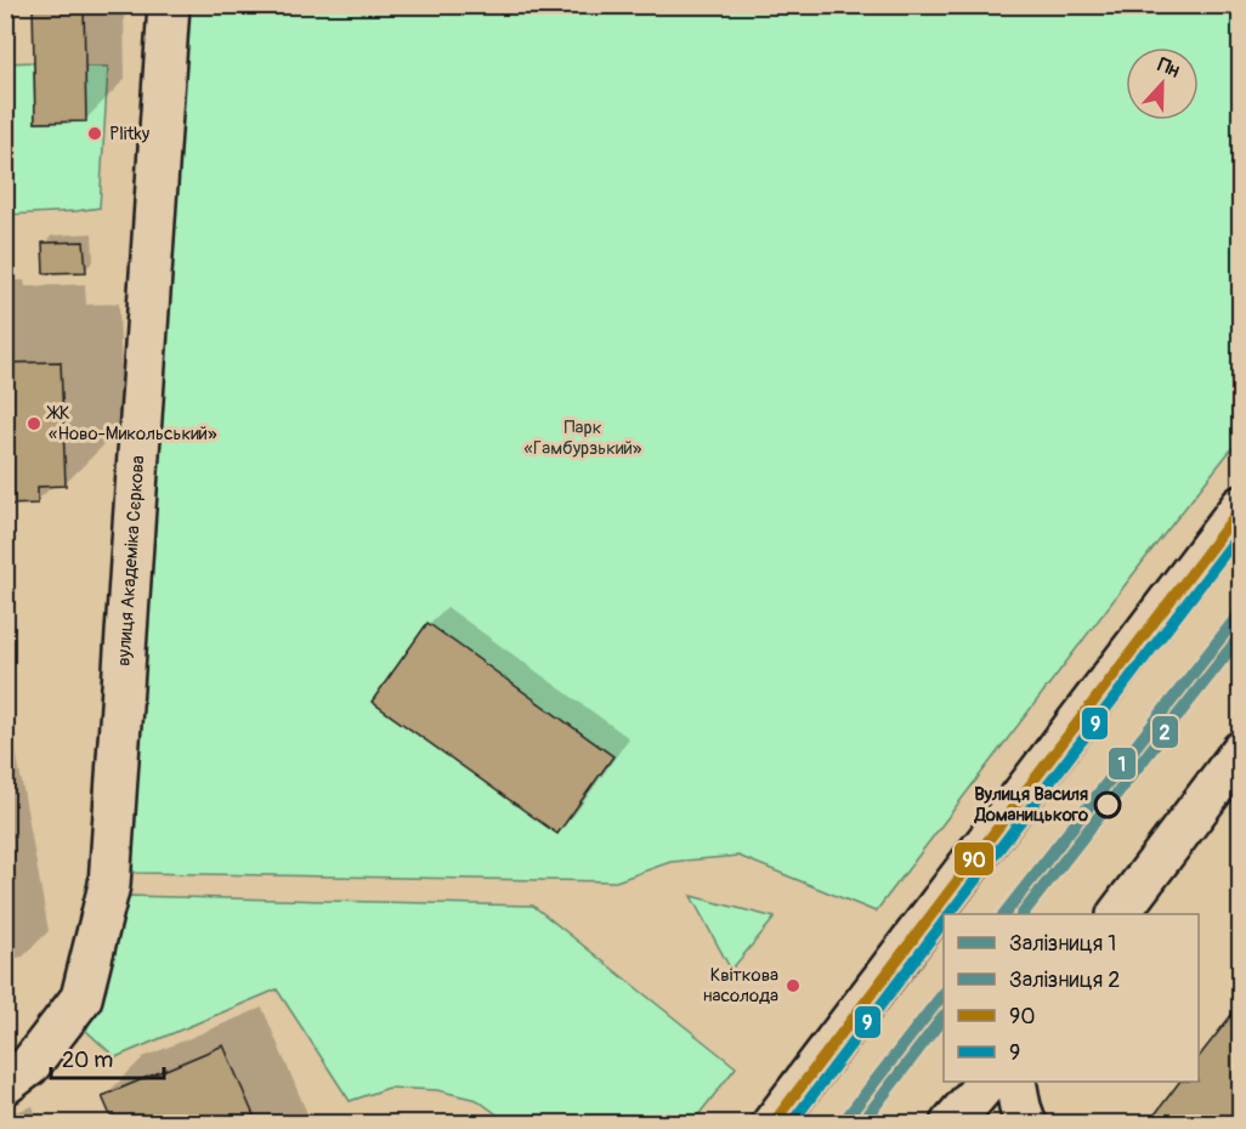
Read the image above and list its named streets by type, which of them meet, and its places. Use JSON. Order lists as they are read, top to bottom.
{
  "streets": {
    "street": ["вулиця Академіка Сєркова"]
  },
  "parks": ["Парк «Гамбурзький»"],
  "places": [
    "Plitky",
    "ЖК «Ново-Микольський»",
    "Вулиця Василя Доманицького",
    "Квіткова насолода"
  ],
  "lines": [
    "transit line 90",
    "transit line 9",
    "rail line 1",
    "rail line 2"
  ],
  "legend": [
    "Залізниця 1",
    "Залізниця 2",
    "90",
    "9"
  ],
  "scale_bar": "20 m",
  "north": "top"
}
